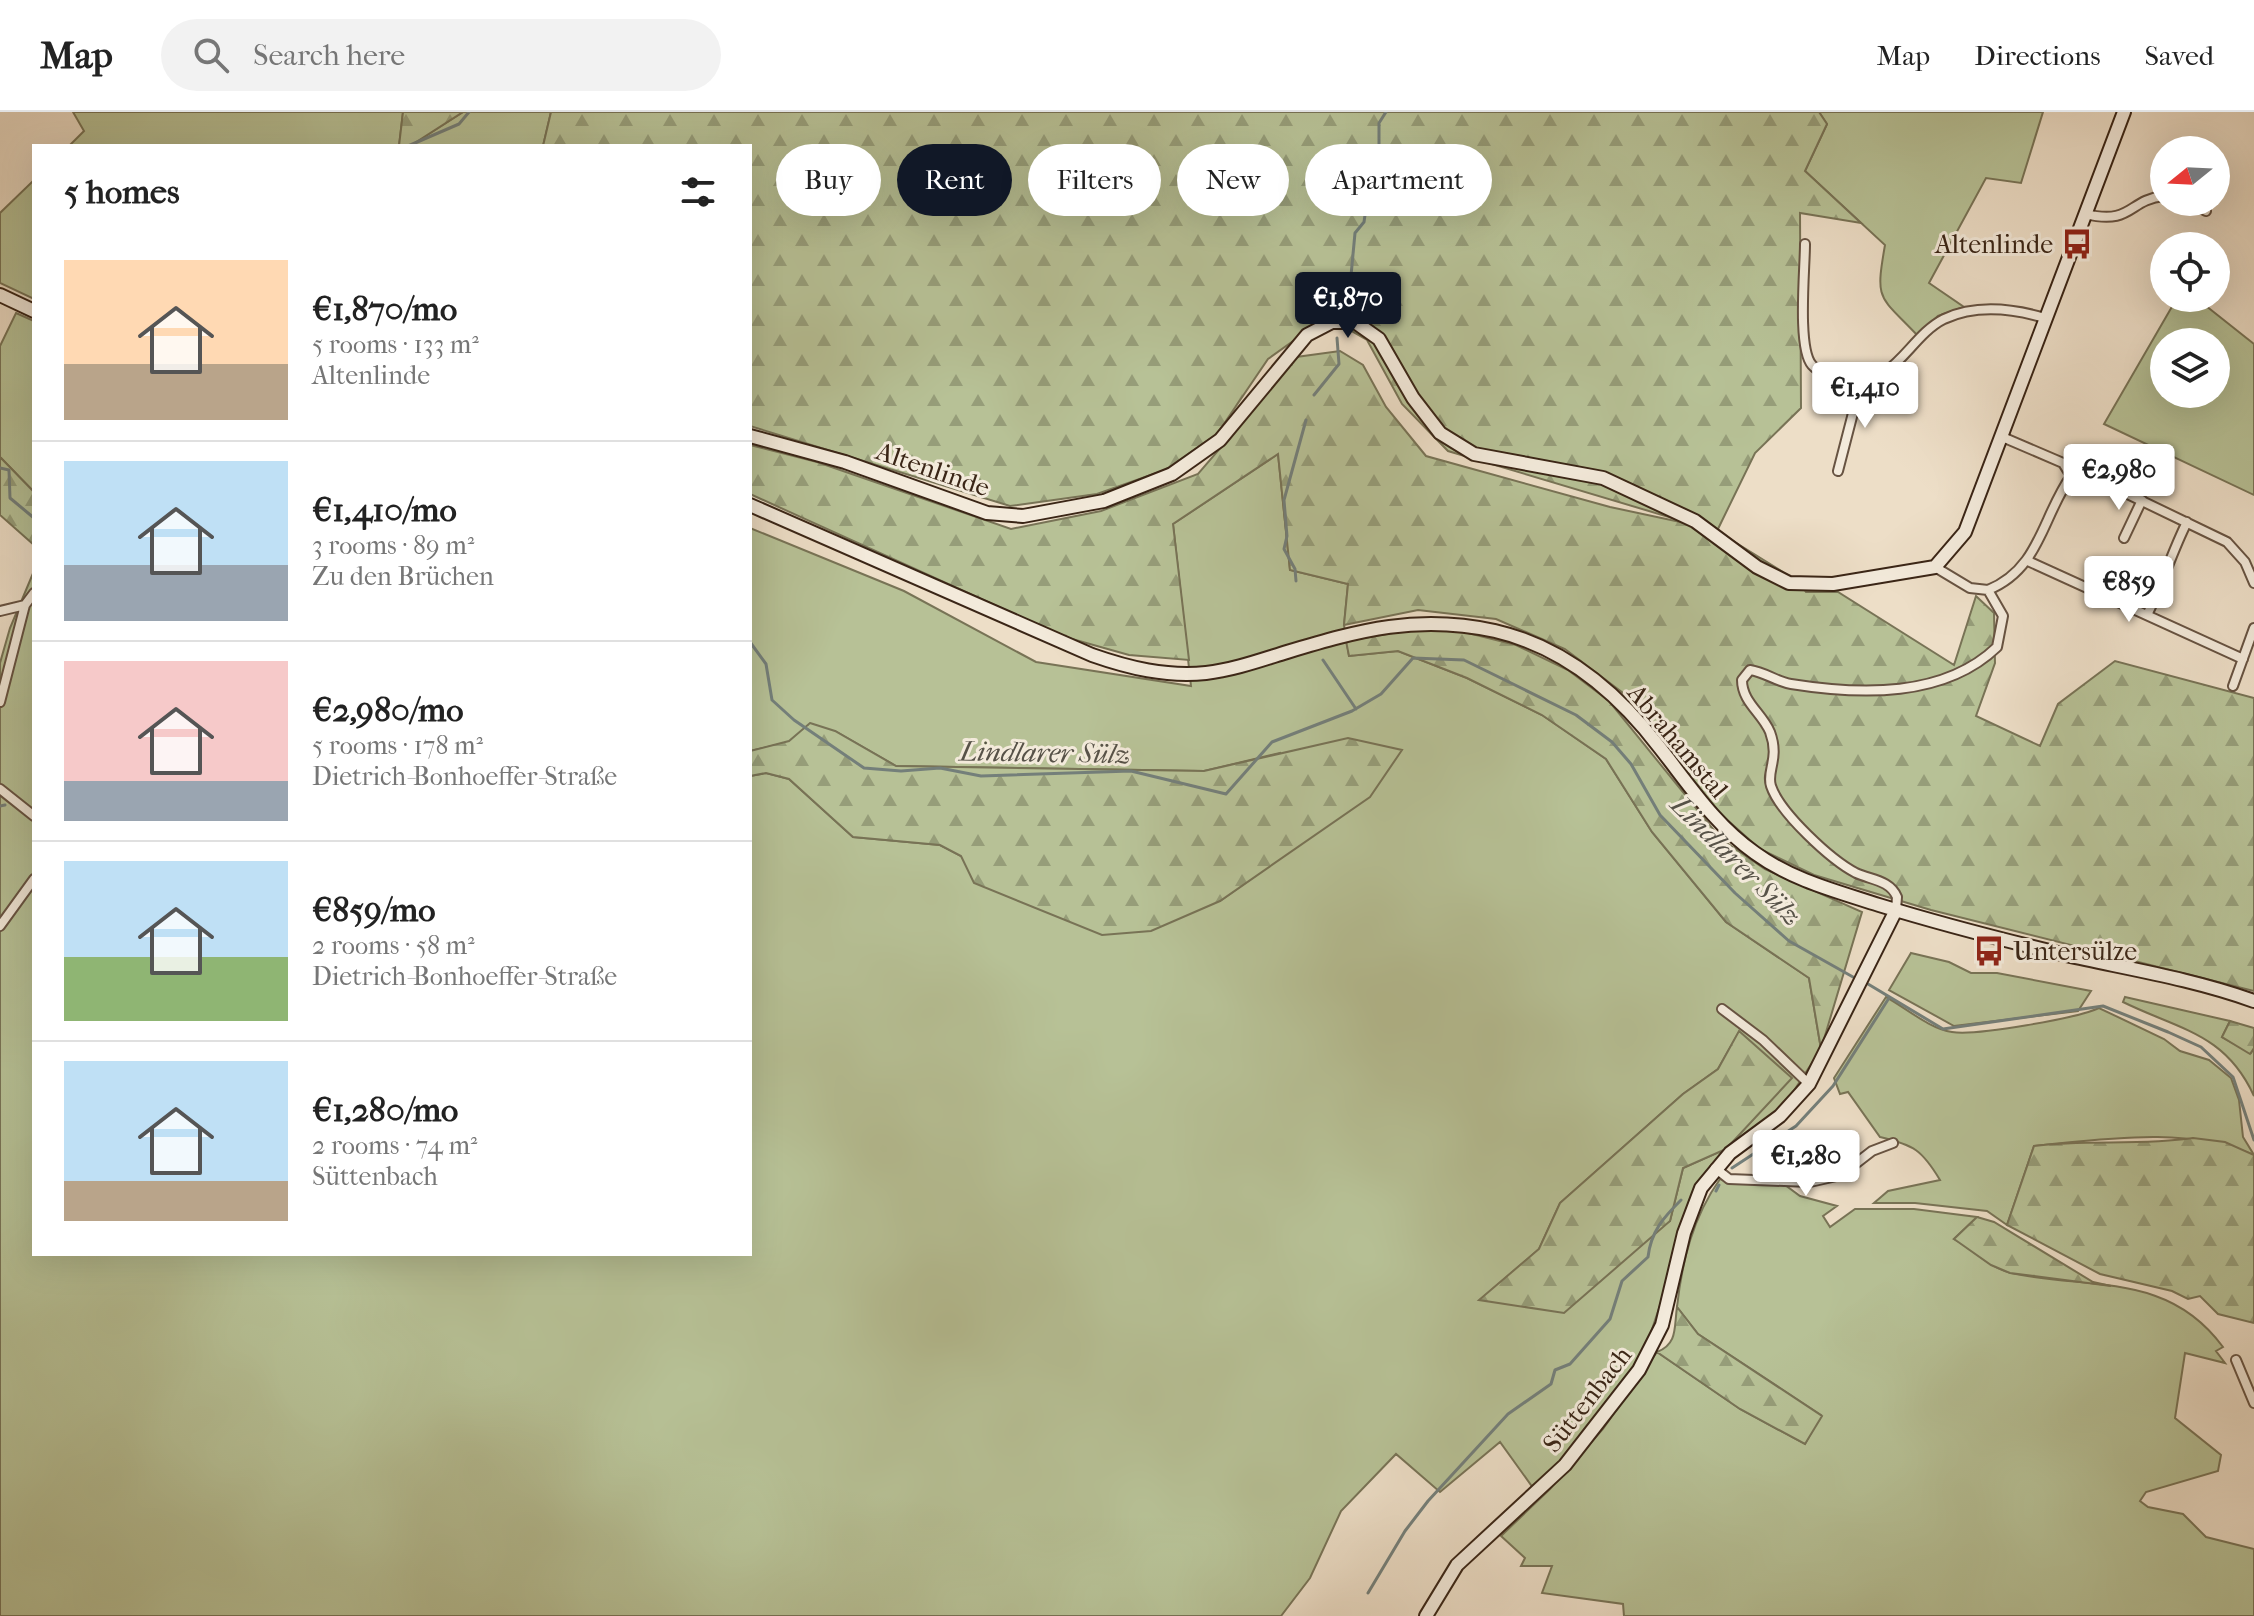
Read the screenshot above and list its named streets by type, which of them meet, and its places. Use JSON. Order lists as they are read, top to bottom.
{
  "streets": {
    "street": ["Altenlinde", "Abrahamstal", "Süttenbach"]
  },
  "crossings": [
    ["Abrahamstal", "Süttenbach"]
  ],
  "water": ["Lindlarer Sülz"],
  "places": {
    "bus stop": ["Altenlinde", "Untersülze"]
  },
  "north": "left",
  "page": {
    "header": "Map",
    "search": "Search here",
    "nav": ["Map", "Directions", "Saved"],
    "chip": [
      "Buy",
      "Rent",
      "Filters",
      "New",
      "Apartment"
    ],
    "heading": "5 homes",
    "list": [
      {
        "name": "€1,870/mo",
        "note": "5 rooms · 133 m² · Altenlinde"
      },
      {
        "name": "€1,410/mo",
        "note": "3 rooms · 89 m² · Zu den Brüchen"
      },
      {
        "name": "€2,980/mo",
        "note": "5 rooms · 178 m² · Dietrich-Bonhoeffer-Straße"
      },
      {
        "name": "€859/mo",
        "note": "2 rooms · 58 m² · Dietrich-Bonhoeffer-Straße"
      },
      {
        "name": "€1,280/mo",
        "note": "2 rooms · 74 m² · Süttenbach"
      }
    ],
    "price": [
      "€1,870",
      "€1,410",
      "€2,980",
      "€859",
      "€1,280"
    ]
  }
}
